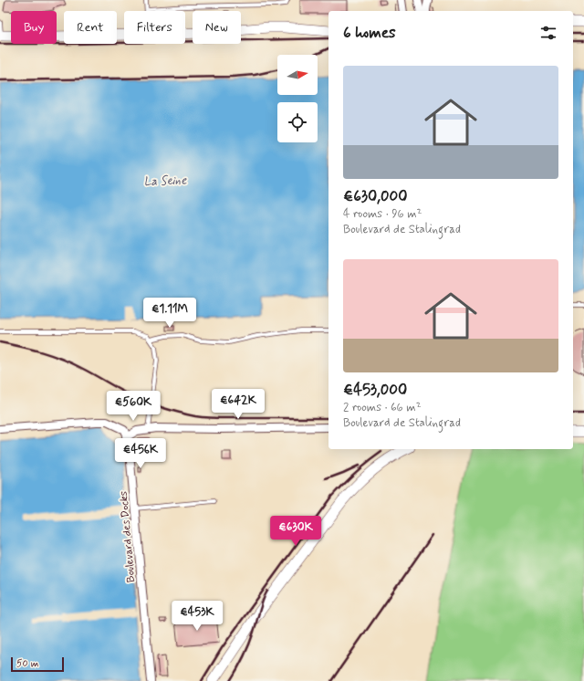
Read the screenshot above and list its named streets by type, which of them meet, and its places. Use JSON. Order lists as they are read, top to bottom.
{
  "streets": {
    "street": ["Boulevard des Docks"]
  },
  "water": ["La Seine"],
  "scale_bar": "50 m",
  "north": "right",
  "page": {
    "chip": [
      "Buy",
      "Rent",
      "Filters",
      "New"
    ],
    "heading": "6 homes",
    "list": [
      {
        "name": "€630,000",
        "note": "4 rooms · 96 m² · Boulevard de Stalingrad"
      },
      {
        "name": "€453,000",
        "note": "2 rooms · 66 m² · Boulevard de Stalingrad"
      }
    ],
    "price": [
      "€1.11M",
      "€642K",
      "€560K",
      "€456K",
      "€630K",
      "€453K"
    ],
    "scale": "50 m"
  }
}
